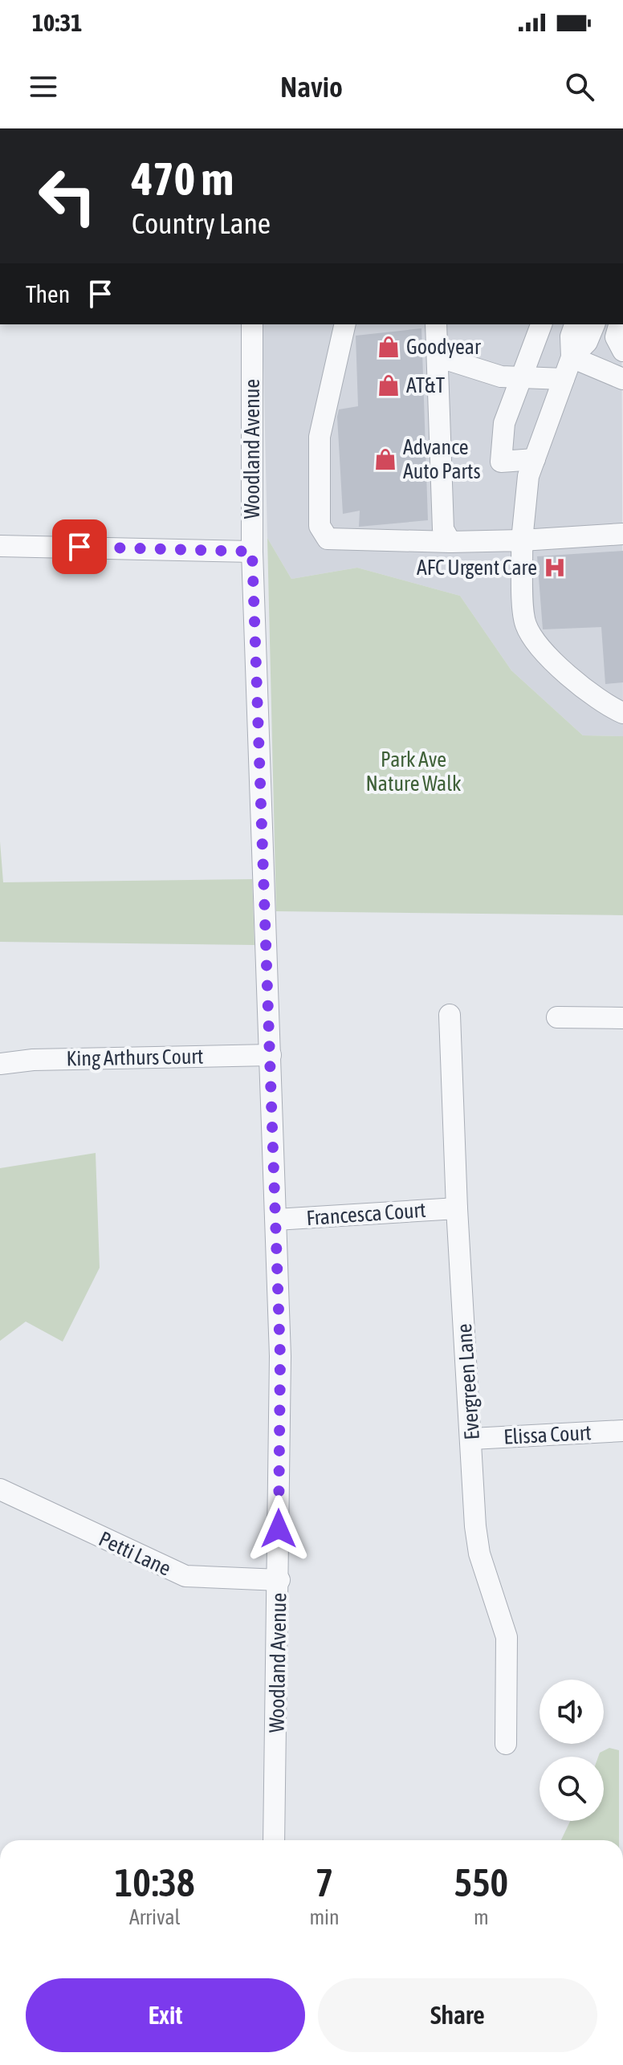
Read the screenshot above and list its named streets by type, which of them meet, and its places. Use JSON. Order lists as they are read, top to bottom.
{
  "streets": {
    "street": [
      "Woodland Avenue",
      "King Arthurs Court",
      "Francesca Court",
      "Evergreen Lane",
      "Elissa Court",
      "Petti Lane"
    ]
  },
  "crossings": [
    ["Woodland Avenue", "King Arthurs Court"],
    ["Woodland Avenue", "Francesca Court"],
    ["Woodland Avenue", "Petti Lane"],
    ["Francesca Court", "Evergreen Lane"],
    ["Evergreen Lane", "Elissa Court"]
  ],
  "parks": ["Park Ave Nature Walk"],
  "places": {
    "shop": ["Goodyear", "AT&T", "Advance Auto Parts"],
    "hospital": ["AFC Urgent Care"]
  },
  "page": {
    "status": "10:31",
    "header": "Navio",
    "turn": ["470 m", "Country Lane"],
    "then": "Then",
    "eta": [
      "10:38",
      "Arrival",
      "7",
      "min",
      "550",
      "m"
    ],
    "buttons": ["Exit", "Share"]
  }
}
